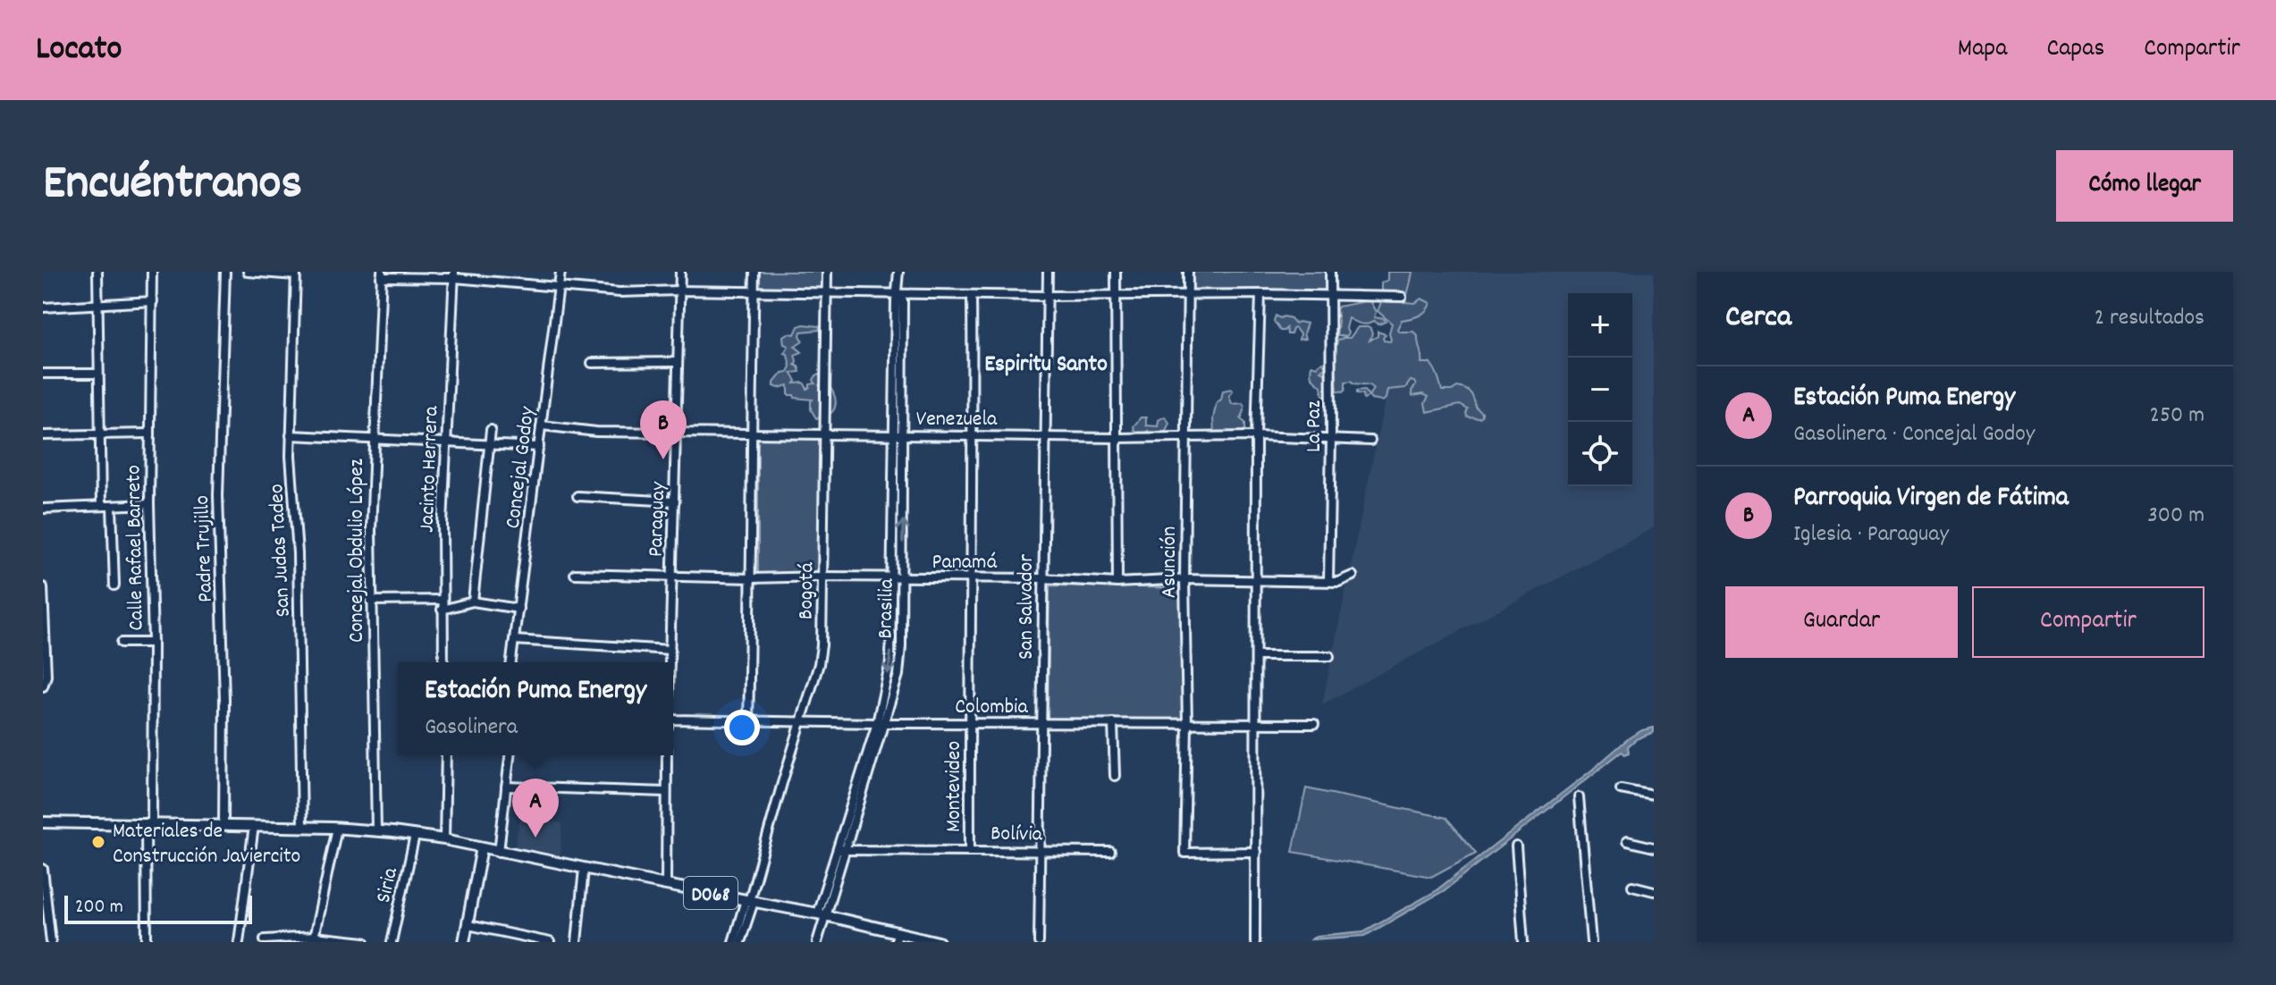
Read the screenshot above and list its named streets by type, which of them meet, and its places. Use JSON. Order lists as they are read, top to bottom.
{
  "streets": {
    "main road": ["D068"],
    "street": [
      "Venezuela",
      "La Paz",
      "Concejal Godoy",
      "Jacinto Herrera",
      "Paraguay",
      "Calle Rafael Barreto",
      "Padre Trujillo",
      "San Judas Tadeo",
      "Concejal Obdulio López",
      "Panamá",
      "Asunción",
      "Bogotá",
      "San Salvador",
      "Brasilia",
      "Colombia",
      "Montevideo",
      "Bolívia",
      "Siria"
    ]
  },
  "crossings": [
    ["Venezuela", "La Paz"],
    ["Venezuela", "Concejal Godoy"],
    ["Venezuela", "Paraguay"],
    ["Venezuela", "Asunción"],
    ["Venezuela", "Bogotá"],
    ["Venezuela", "San Salvador"],
    ["Venezuela", "Brasilia"],
    ["Venezuela", "Montevideo"],
    ["La Paz", "Panamá"],
    ["Paraguay", "Panamá"],
    ["Calle Rafael Barreto", "D068"],
    ["Padre Trujillo", "D068"],
    ["San Judas Tadeo", "D068"],
    ["Concejal Obdulio López", "D068"],
    ["Panamá", "Asunción"],
    ["Panamá", "Bogotá"],
    ["Panamá", "San Salvador"],
    ["Panamá", "Brasilia"],
    ["Panamá", "Montevideo"],
    ["Asunción", "Colombia"],
    ["Bogotá", "Colombia"],
    ["Bogotá", "D068"],
    ["San Salvador", "Colombia"],
    ["San Salvador", "Bolívia"],
    ["Brasilia", "Colombia"],
    ["Brasilia", "Bolívia"],
    ["Brasilia", "D068"],
    ["Colombia", "Montevideo"],
    ["Montevideo", "Bolívia"],
    ["Siria", "D068"]
  ],
  "districts": ["Espiritu Santo"],
  "places": ["Materiales de Construcción Javiercito"],
  "scale_bar": "200 m",
  "page": {
    "header": "Locato",
    "nav": ["Mapa", "Capas", "Compartir"],
    "title": "Encuéntranos",
    "buttons": [
      "Cómo llegar",
      ["Guardar", "Compartir"]
    ],
    "heading": ["Cerca", "2 resultados"],
    "map_buttons": ["+", "−"],
    "list": [
      {
        "mark": "A",
        "name": "Estación Puma Energy",
        "note": "Gasolinera · Concejal Godoy",
        "value": "250 m"
      },
      {
        "mark": "B",
        "name": "Parroquia Virgen de Fátima",
        "note": "Iglesia · Paraguay",
        "value": "300 m"
      }
    ],
    "pins": ["B", "A"],
    "popup": ["Estación Puma Energy", "Gasolinera"],
    "scale": "200 m"
  }
}
